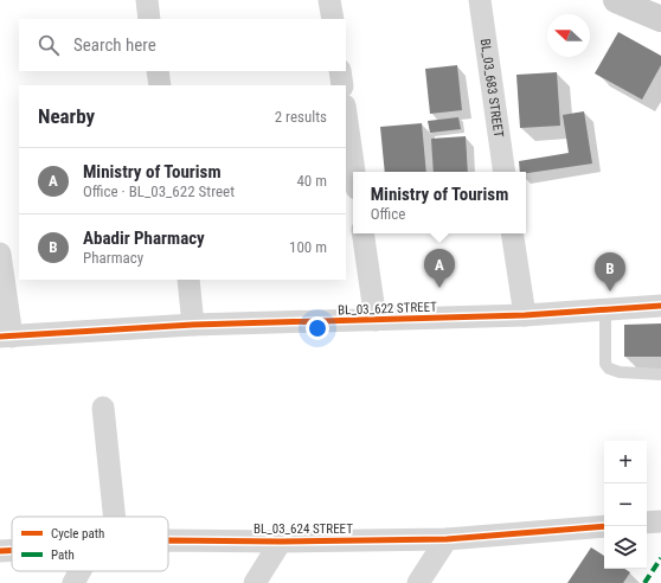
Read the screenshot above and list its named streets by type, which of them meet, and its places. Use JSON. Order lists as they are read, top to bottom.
{
  "streets": {
    "street": ["BL_03_683 STREET", "BL_03_622 STREET", "BL_03_624 STREET"]
  },
  "legend": ["Cycle path", "Path"],
  "north": "left",
  "page": {
    "search": "Search here",
    "heading": ["Nearby", "2 results"],
    "list": [
      {
        "mark": "A",
        "name": "Ministry of Tourism",
        "note": "Office · BL_03_622 Street",
        "value": "40 m"
      },
      {
        "mark": "B",
        "name": "Abadir Pharmacy",
        "note": "Pharmacy",
        "value": "100 m"
      }
    ],
    "popup": ["Ministry of Tourism", "Office"],
    "pins": ["A", "B"],
    "map_buttons": ["+", "−"]
  }
}
